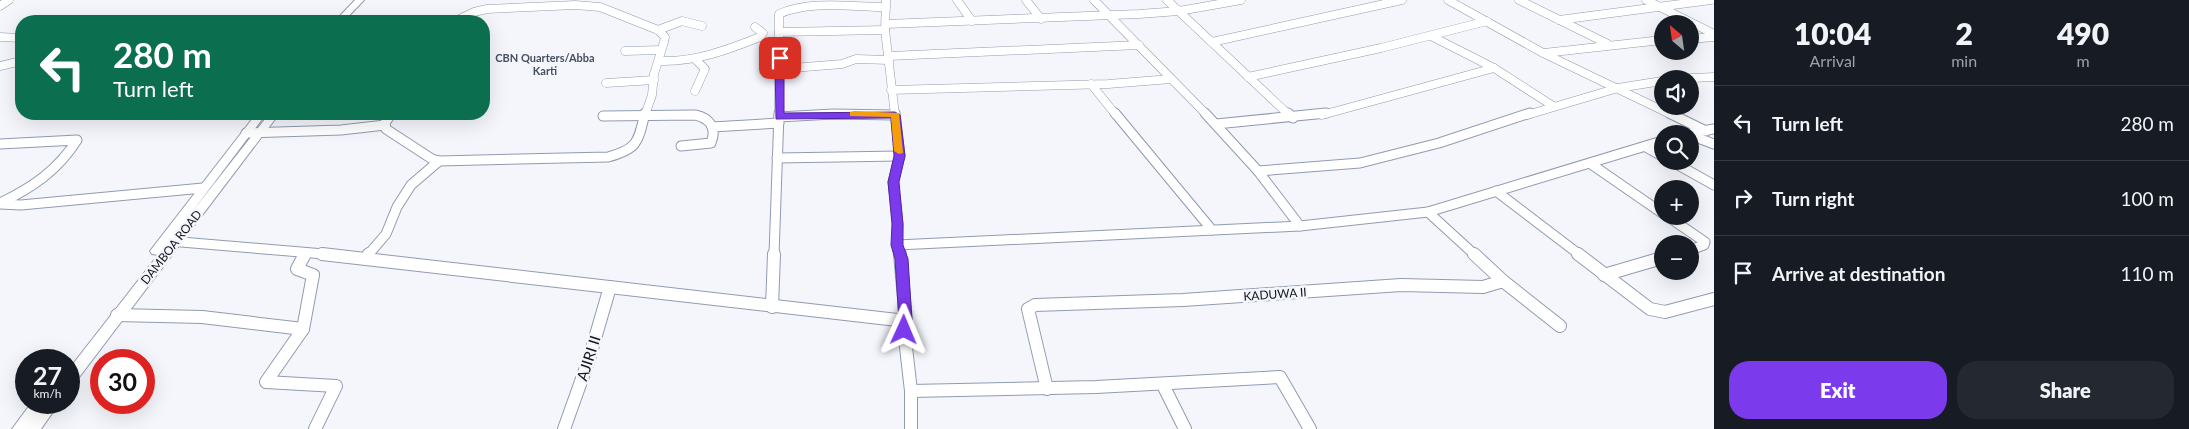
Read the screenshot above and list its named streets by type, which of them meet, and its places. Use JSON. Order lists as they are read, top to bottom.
{
  "streets": {
    "main road": ["DAMBOA ROAD"],
    "street": ["KADUWA II", "AJIRI II"]
  },
  "districts": ["CBN Quarters/Abba Karti"],
  "north": "top left",
  "page": {
    "eta": [
      "10:04",
      "Arrival",
      "2",
      "min",
      "490",
      "m"
    ],
    "map_buttons": ["+", "−"],
    "turn": ["280 m", "Turn left"],
    "list": [
      {
        "name": "Turn left",
        "value": "280 m"
      },
      {
        "name": "Turn right",
        "value": "100 m"
      },
      {
        "name": "Arrive at destination",
        "value": "110 m"
      }
    ],
    "speed": "27 km/h",
    "limit": "30",
    "buttons": ["Exit", "Share"]
  }
}
